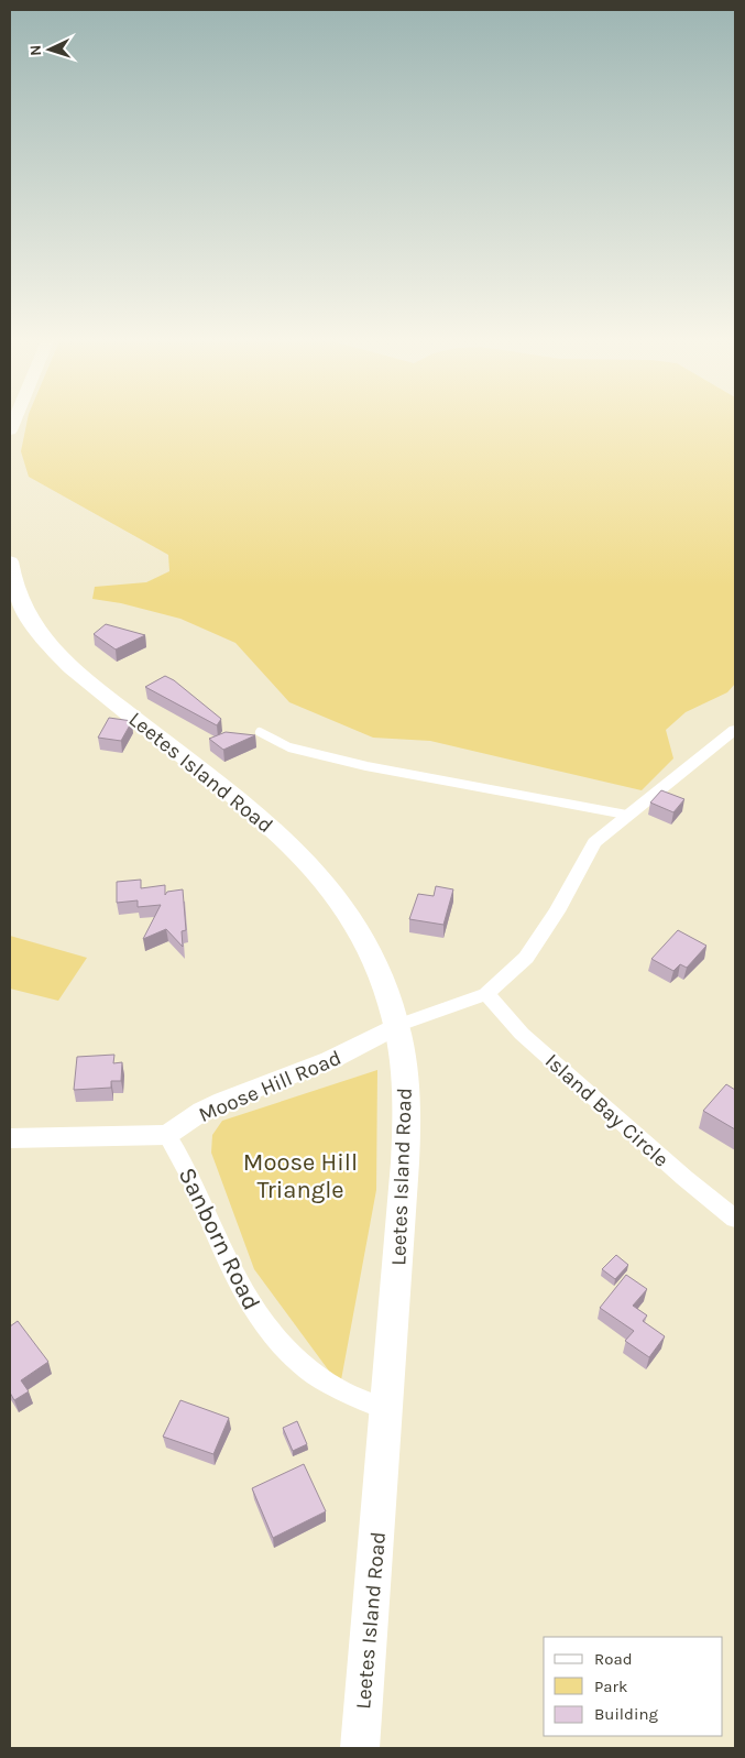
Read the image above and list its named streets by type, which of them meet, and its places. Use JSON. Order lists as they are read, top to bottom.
{
  "streets": {
    "main road": ["Leetes Island Road"],
    "street": ["Moose Hill Road", "Island Bay Circle", "Sanborn Road"]
  },
  "crossings": [
    ["Leetes Island Road", "Moose Hill Road"],
    ["Leetes Island Road", "Sanborn Road"],
    ["Moose Hill Road", "Sanborn Road"]
  ],
  "parks": ["Moose Hill Triangle"],
  "legend": ["Road", "Park", "Building"],
  "north": "left"
}
